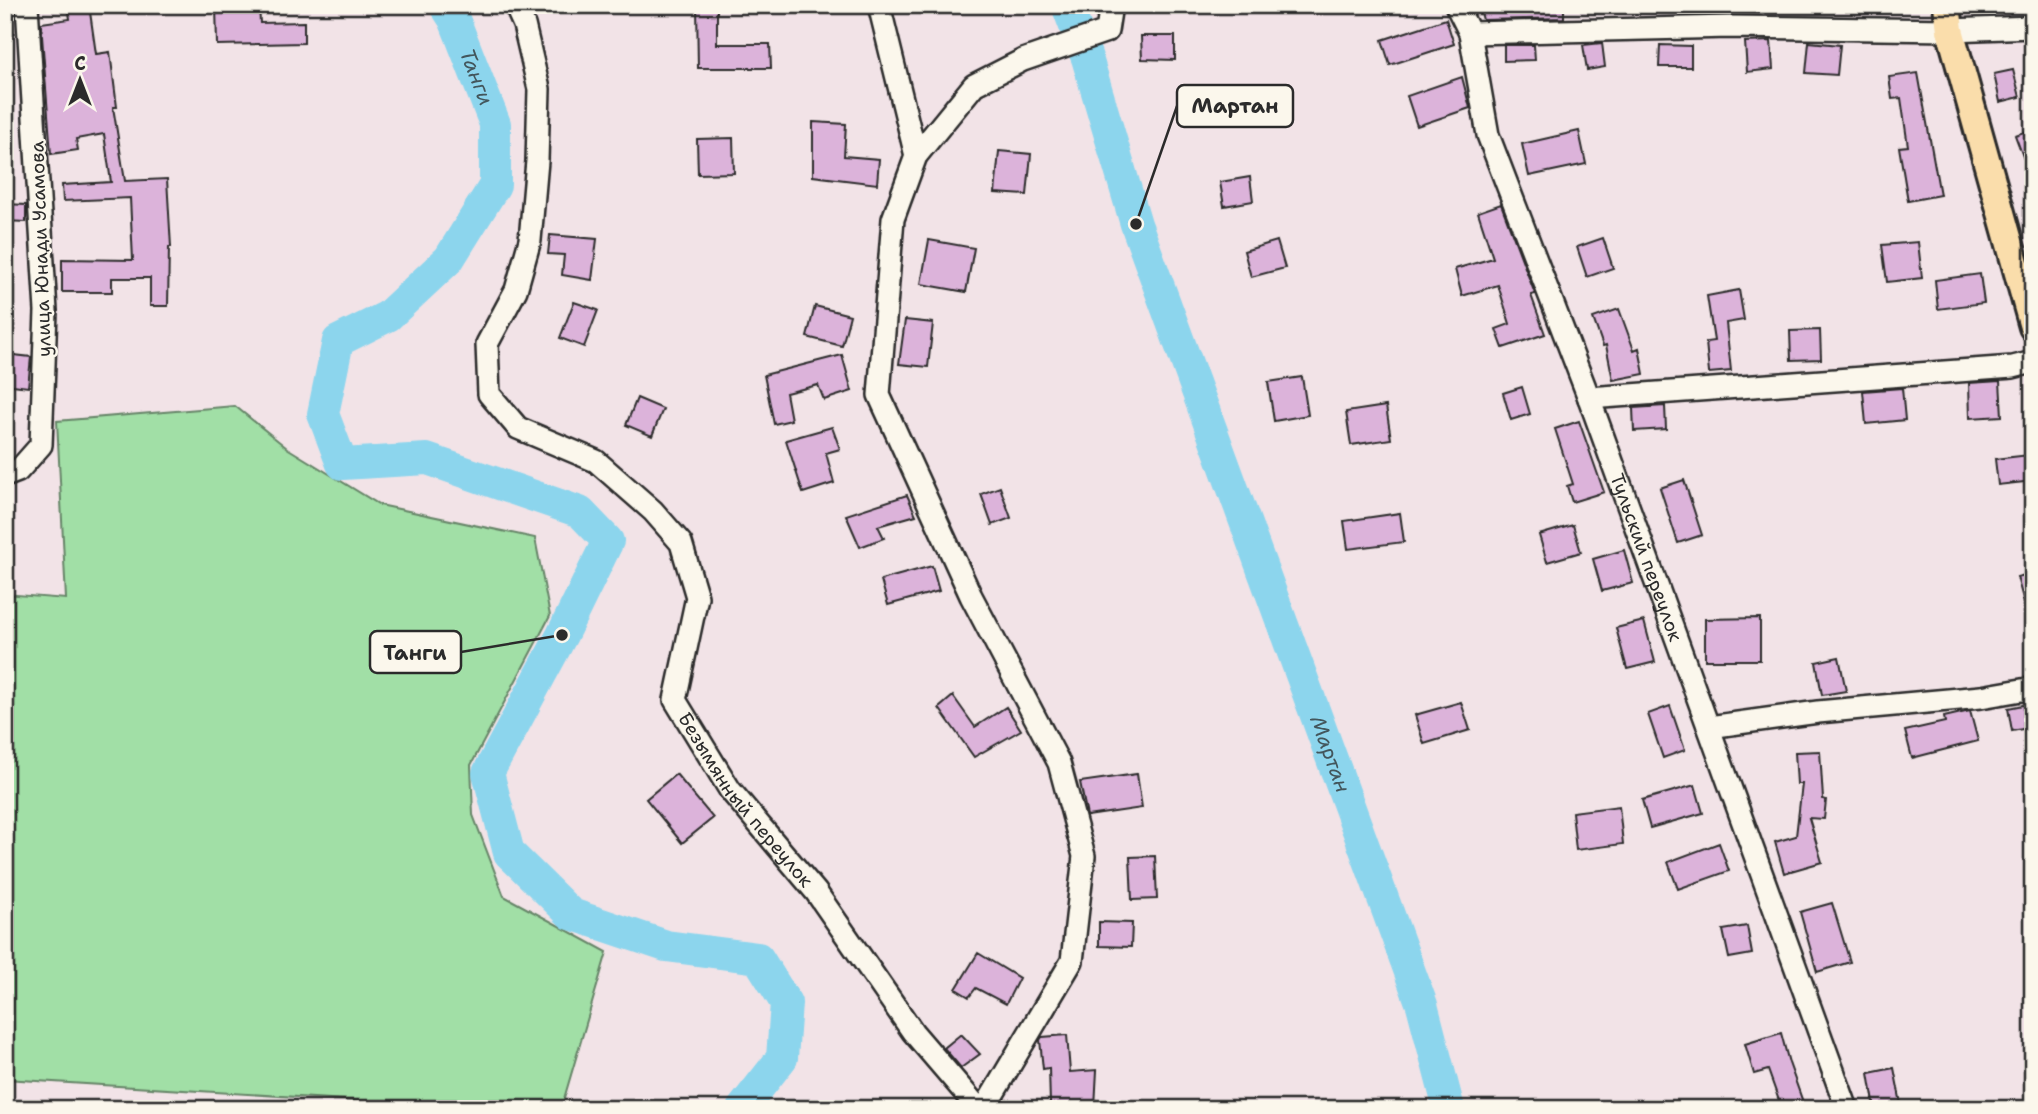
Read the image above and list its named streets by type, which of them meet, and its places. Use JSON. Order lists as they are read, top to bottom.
{
  "streets": {
    "street": ["улица Юнади Усамова", "Тульский переулок", "Безымянный переулок"]
  },
  "water": ["Танги", "Мартан"],
  "places": ["Мартан", "Танги"],
  "north": "top"
}
